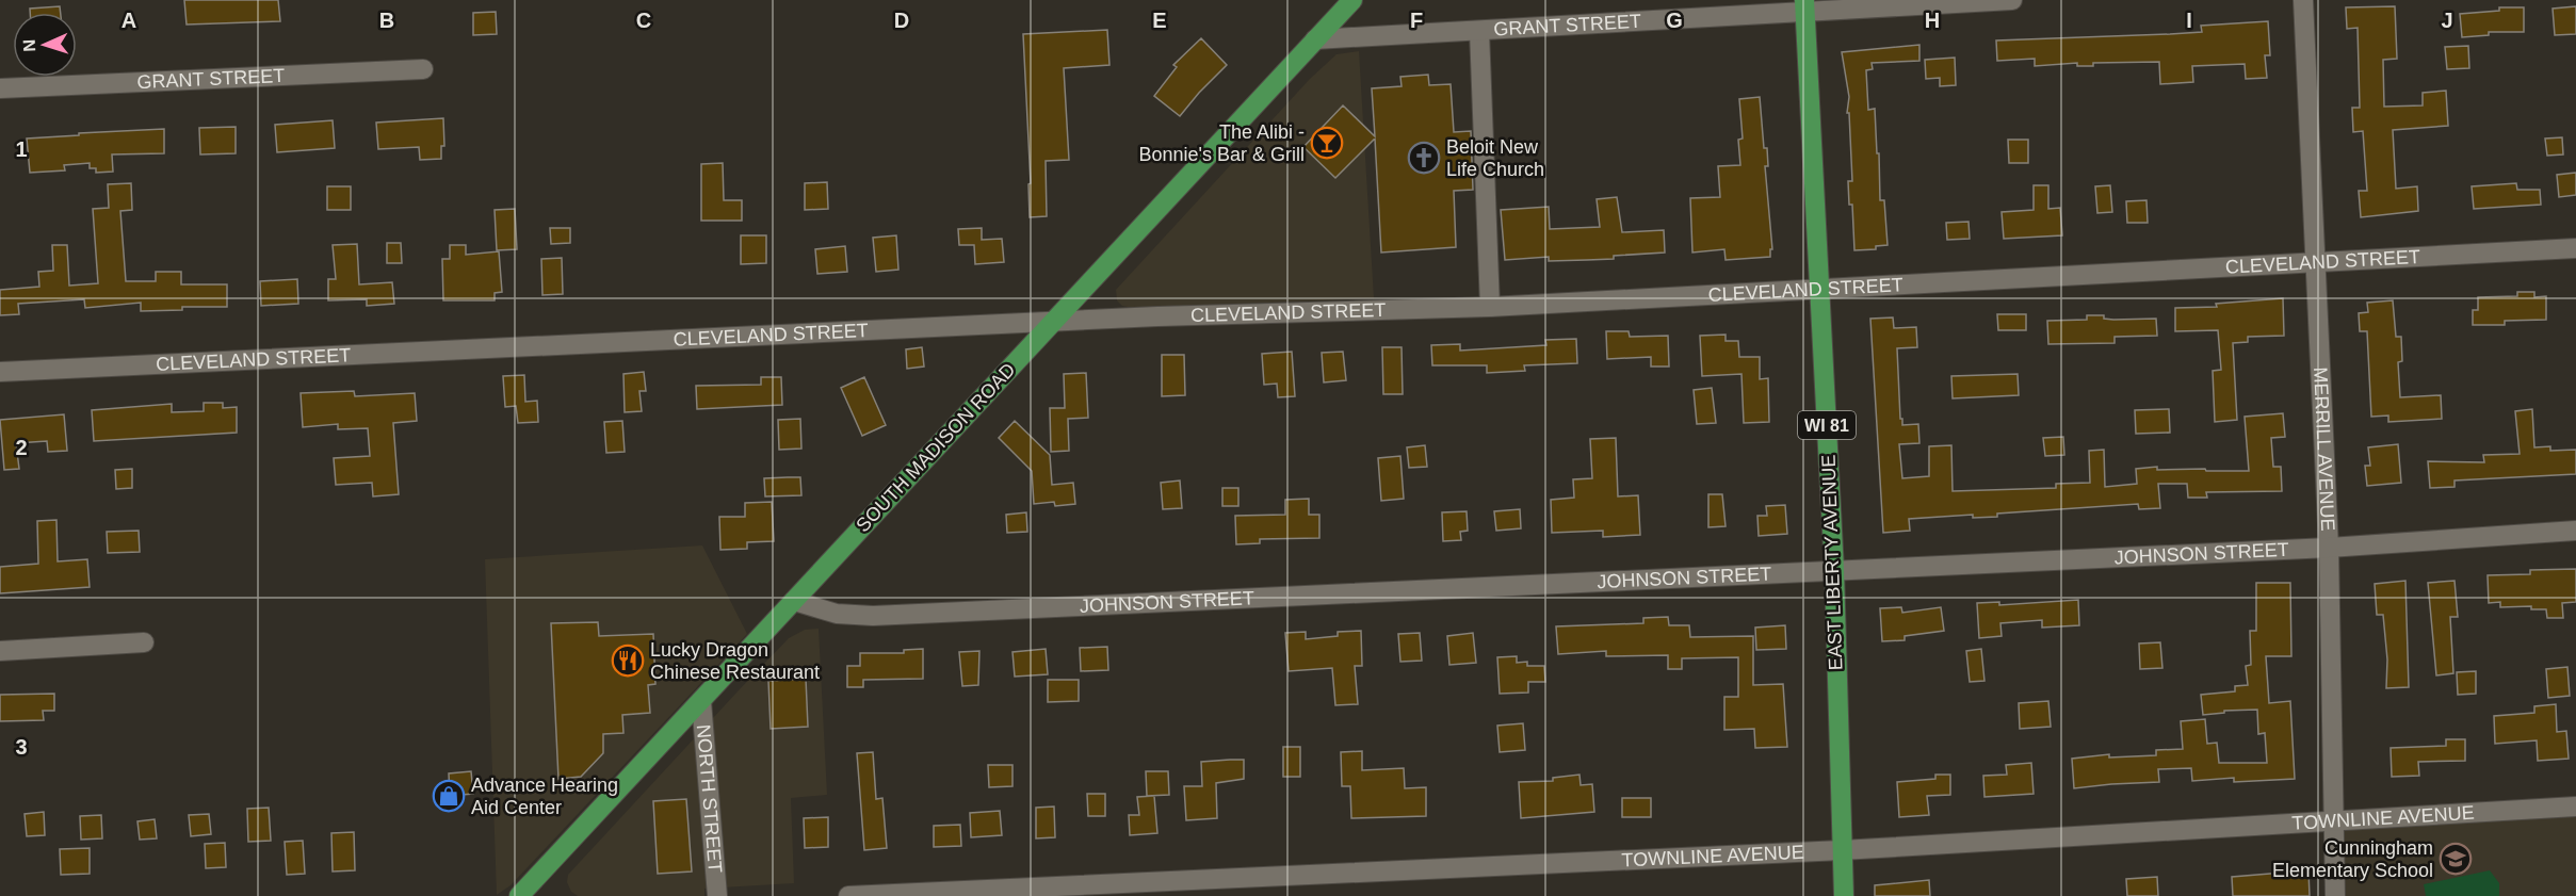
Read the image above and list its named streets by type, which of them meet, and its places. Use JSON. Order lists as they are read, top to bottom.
{
  "streets": {
    "main road": ["WI 81", "SOUTH MADISON ROAD", "EAST LIBERTY AVENUE"],
    "street": [
      "GRANT STREET",
      "CLEVELAND STREET",
      "MERRILL AVENUE",
      "JOHNSON STREET",
      "NORTH STREET",
      "TOWNLINE AVENUE"
    ]
  },
  "crossings": [
    ["GRANT STREET", "SOUTH MADISON ROAD"],
    ["GRANT STREET", "EAST LIBERTY AVENUE"],
    ["CLEVELAND STREET", "SOUTH MADISON ROAD"],
    ["CLEVELAND STREET", "MERRILL AVENUE"],
    ["CLEVELAND STREET", "EAST LIBERTY AVENUE"],
    ["SOUTH MADISON ROAD", "JOHNSON STREET"],
    ["SOUTH MADISON ROAD", "NORTH STREET"],
    ["MERRILL AVENUE", "JOHNSON STREET"],
    ["MERRILL AVENUE", "TOWNLINE AVENUE"],
    ["JOHNSON STREET", "EAST LIBERTY AVENUE"],
    ["EAST LIBERTY AVENUE", "TOWNLINE AVENUE"]
  ],
  "places": {
    "bar": ["The Alibi - Bonnie's Bar & Grill"],
    "church": ["Beloit New Life Church"],
    "restaurant": ["Lucky Dragon Chinese Restaurant"],
    "shop": ["Advance Hearing Aid Center"],
    "school or university": ["Cunningham Elementary School"]
  },
  "north": "left",
  "grid": {
    "columns": [
      "A",
      "B",
      "C",
      "D",
      "E",
      "F",
      "G",
      "H",
      "I",
      "J"
    ],
    "rows": ["1", "2", "3"]
  }
}
